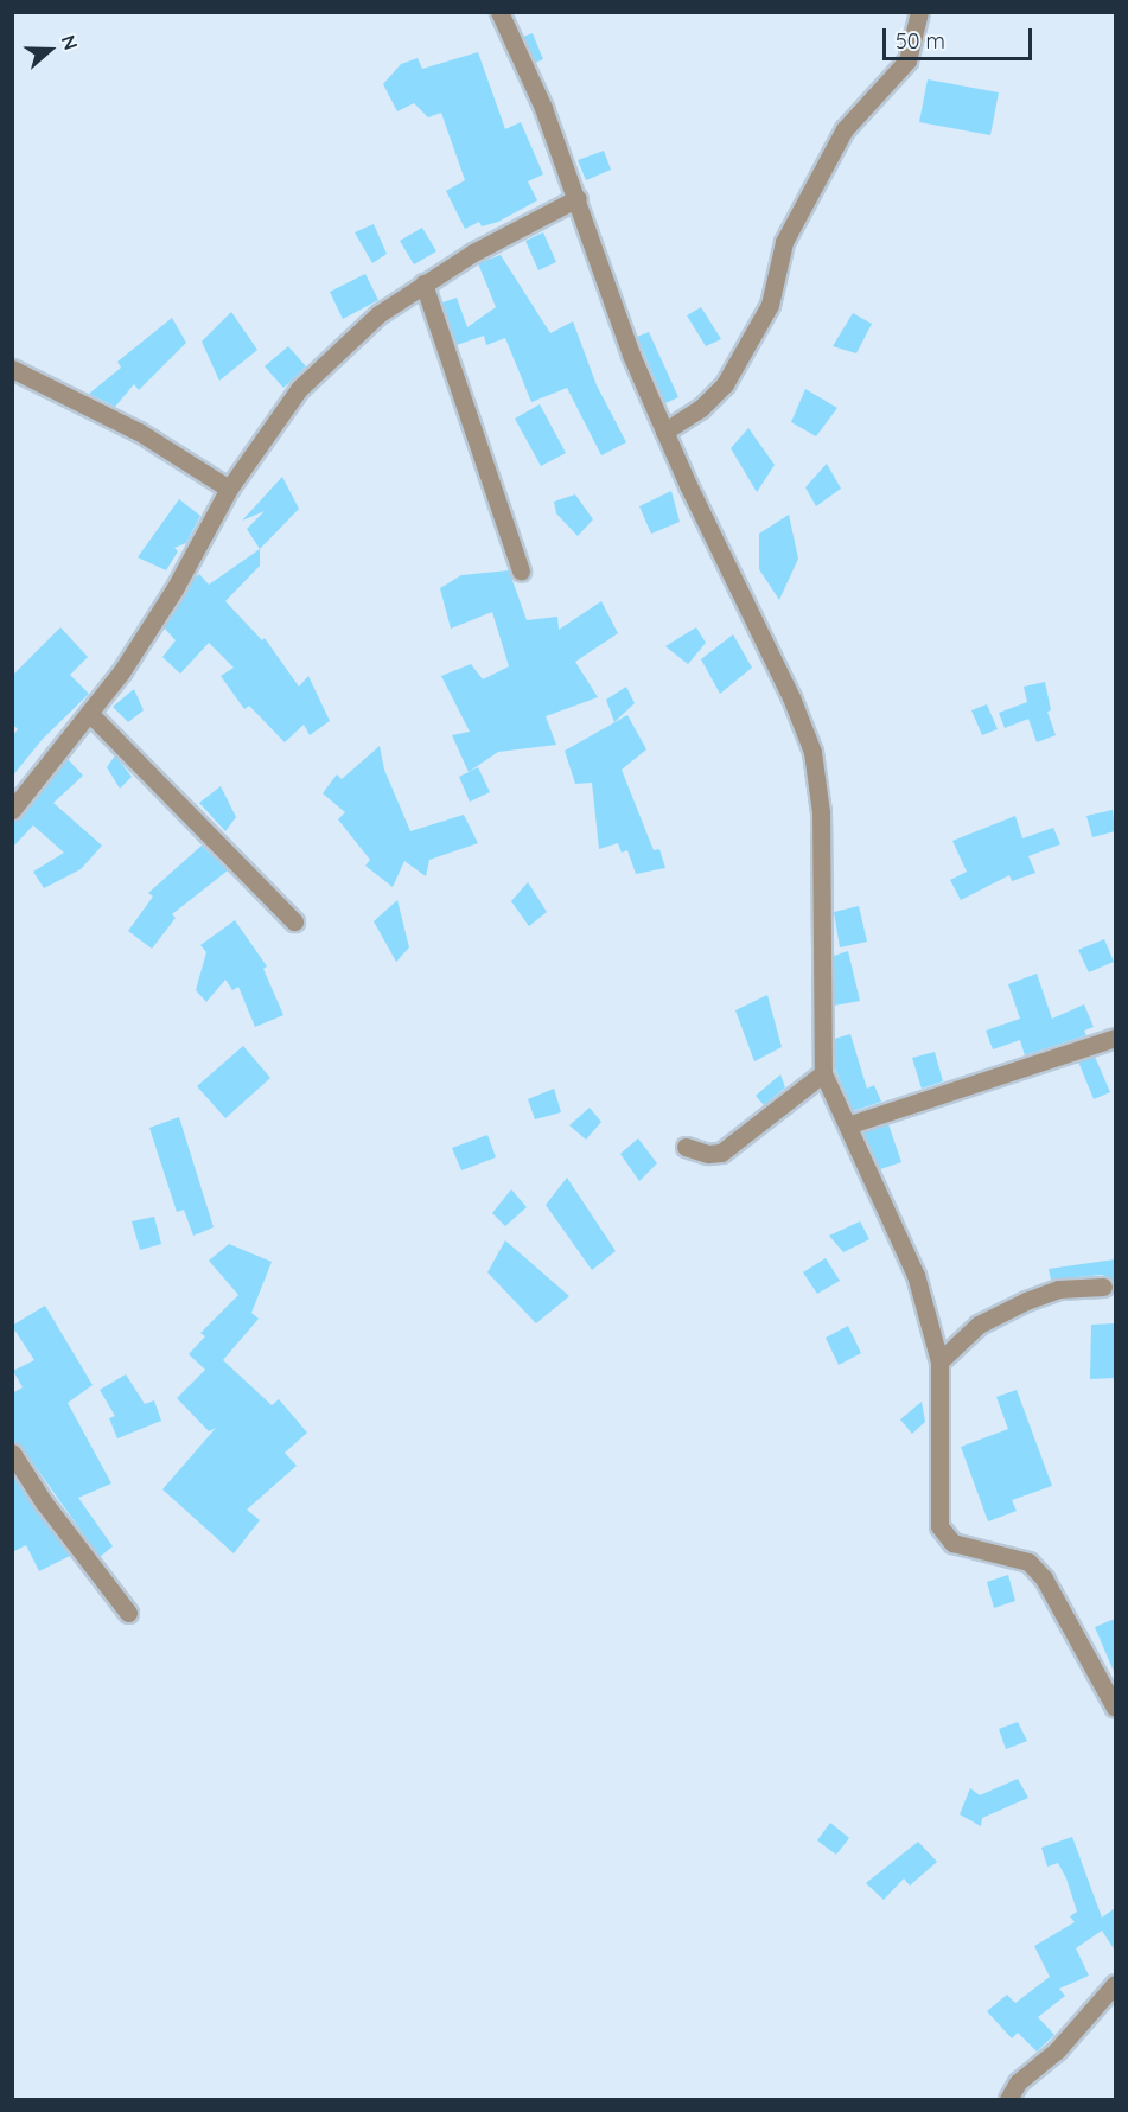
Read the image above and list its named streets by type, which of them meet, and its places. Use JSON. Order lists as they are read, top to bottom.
{
  "scale_bar": "50 m",
  "north": "right"
}
